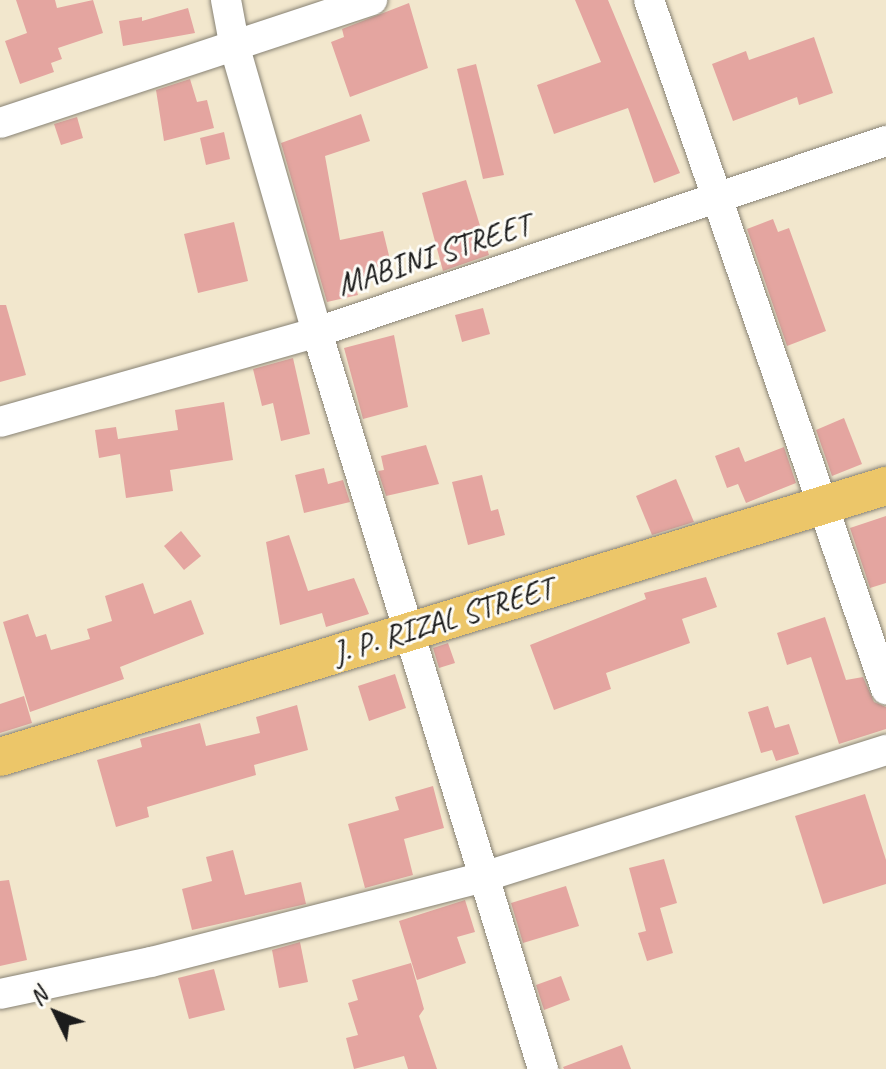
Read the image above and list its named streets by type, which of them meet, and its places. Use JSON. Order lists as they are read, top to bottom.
{
  "streets": {
    "main road": ["J. P. RIZAL STREET"],
    "street": ["MABINI STREET"]
  },
  "north": "top left"
}
